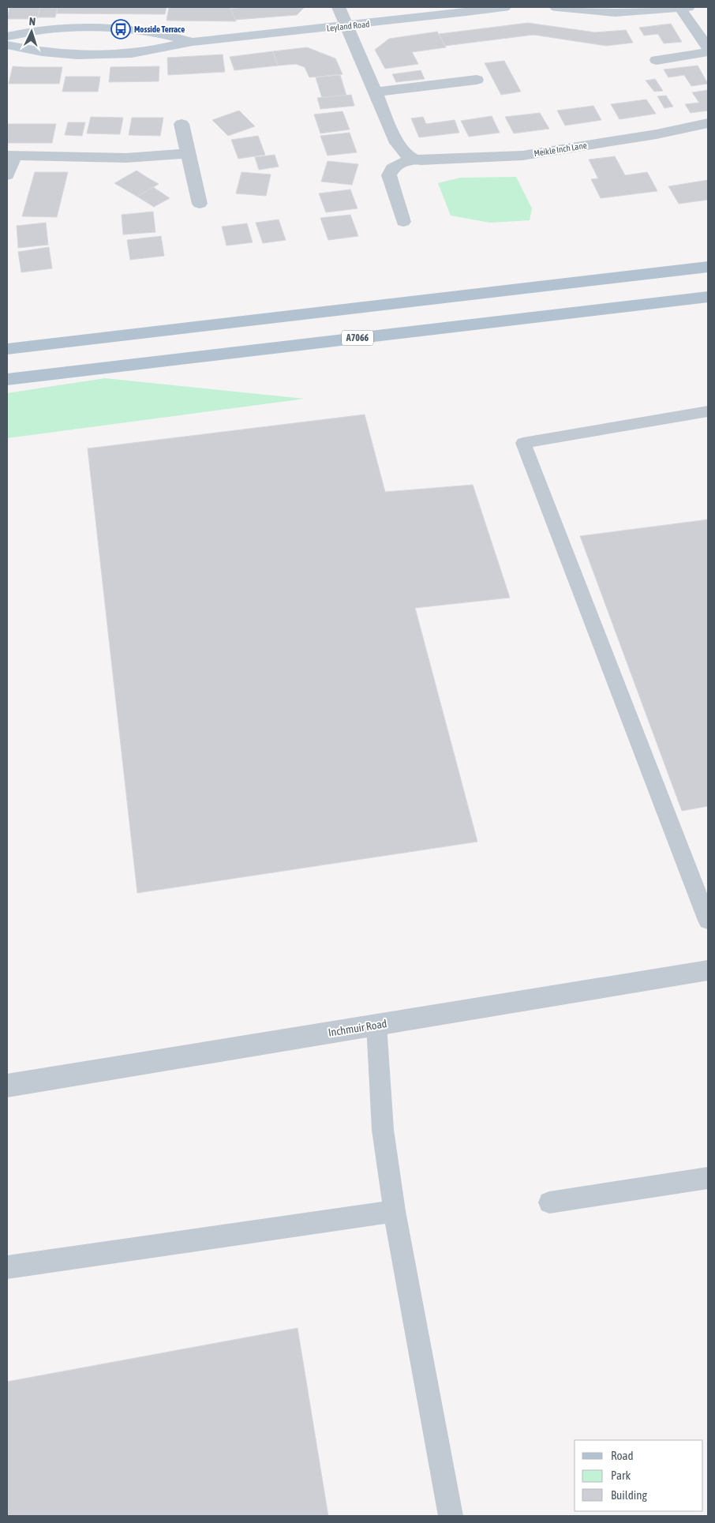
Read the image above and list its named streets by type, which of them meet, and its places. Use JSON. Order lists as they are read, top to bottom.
{
  "streets": {
    "main road": ["A7066"],
    "street": ["Leyland Road", "Meikle Inch Lane", "Inchmuir Road"]
  },
  "places": {
    "bus stop": ["Mosside Terrace"]
  },
  "legend": ["Road", "Park", "Building"],
  "north": "top"
}
